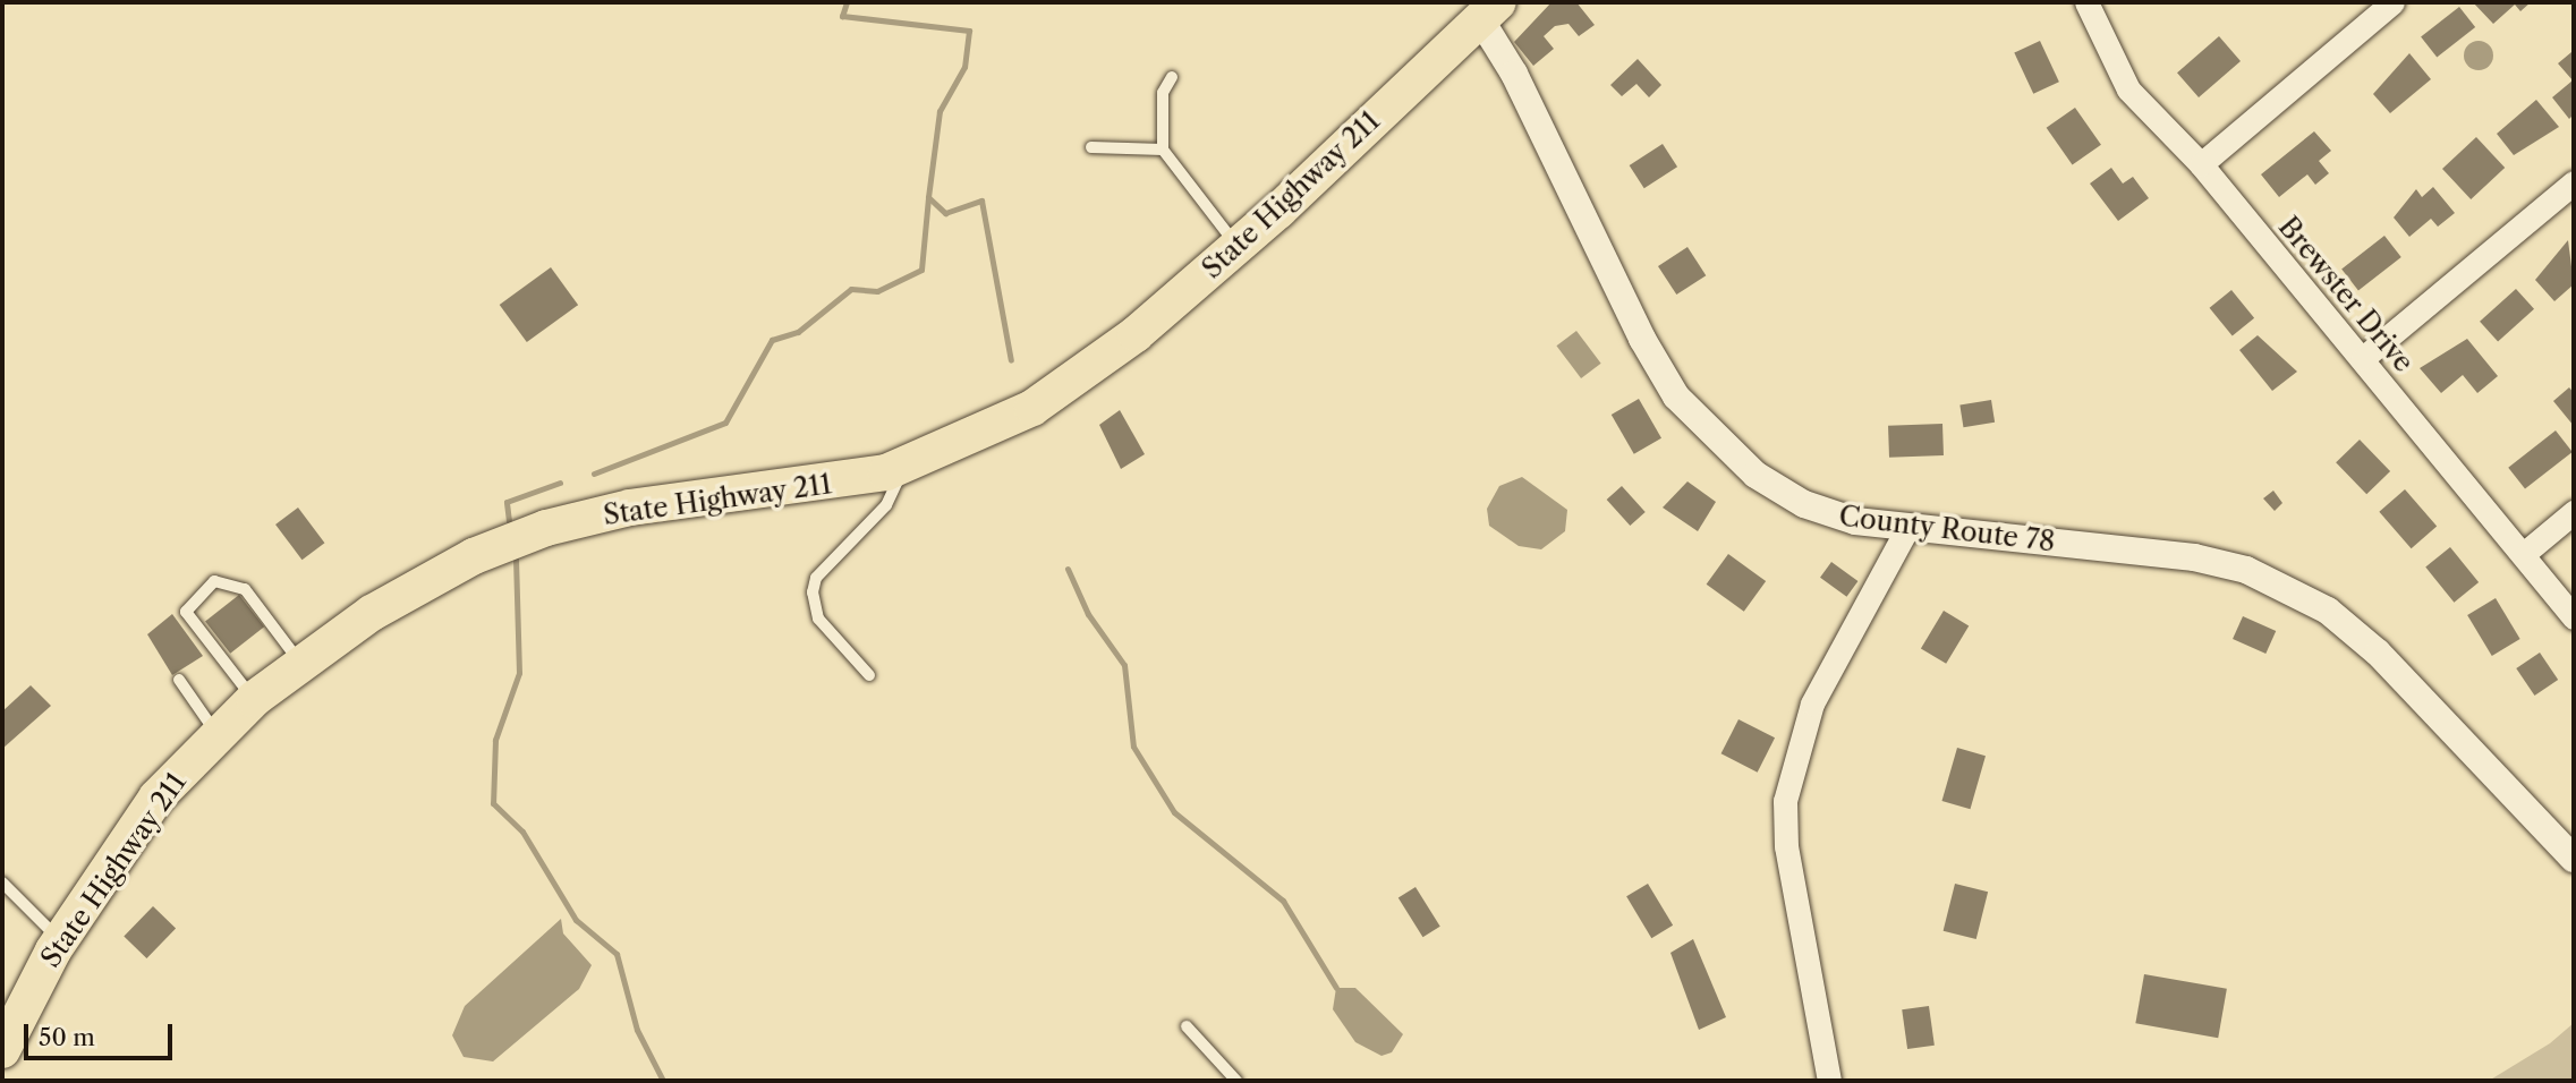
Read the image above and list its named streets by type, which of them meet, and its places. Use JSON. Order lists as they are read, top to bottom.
{
  "streets": {
    "main road": ["State Highway 211"],
    "street": ["Brewster Drive", "County Route 78"]
  },
  "crossings": [
    ["State Highway 211", "County Route 78"]
  ],
  "scale_bar": "50 m"
}
